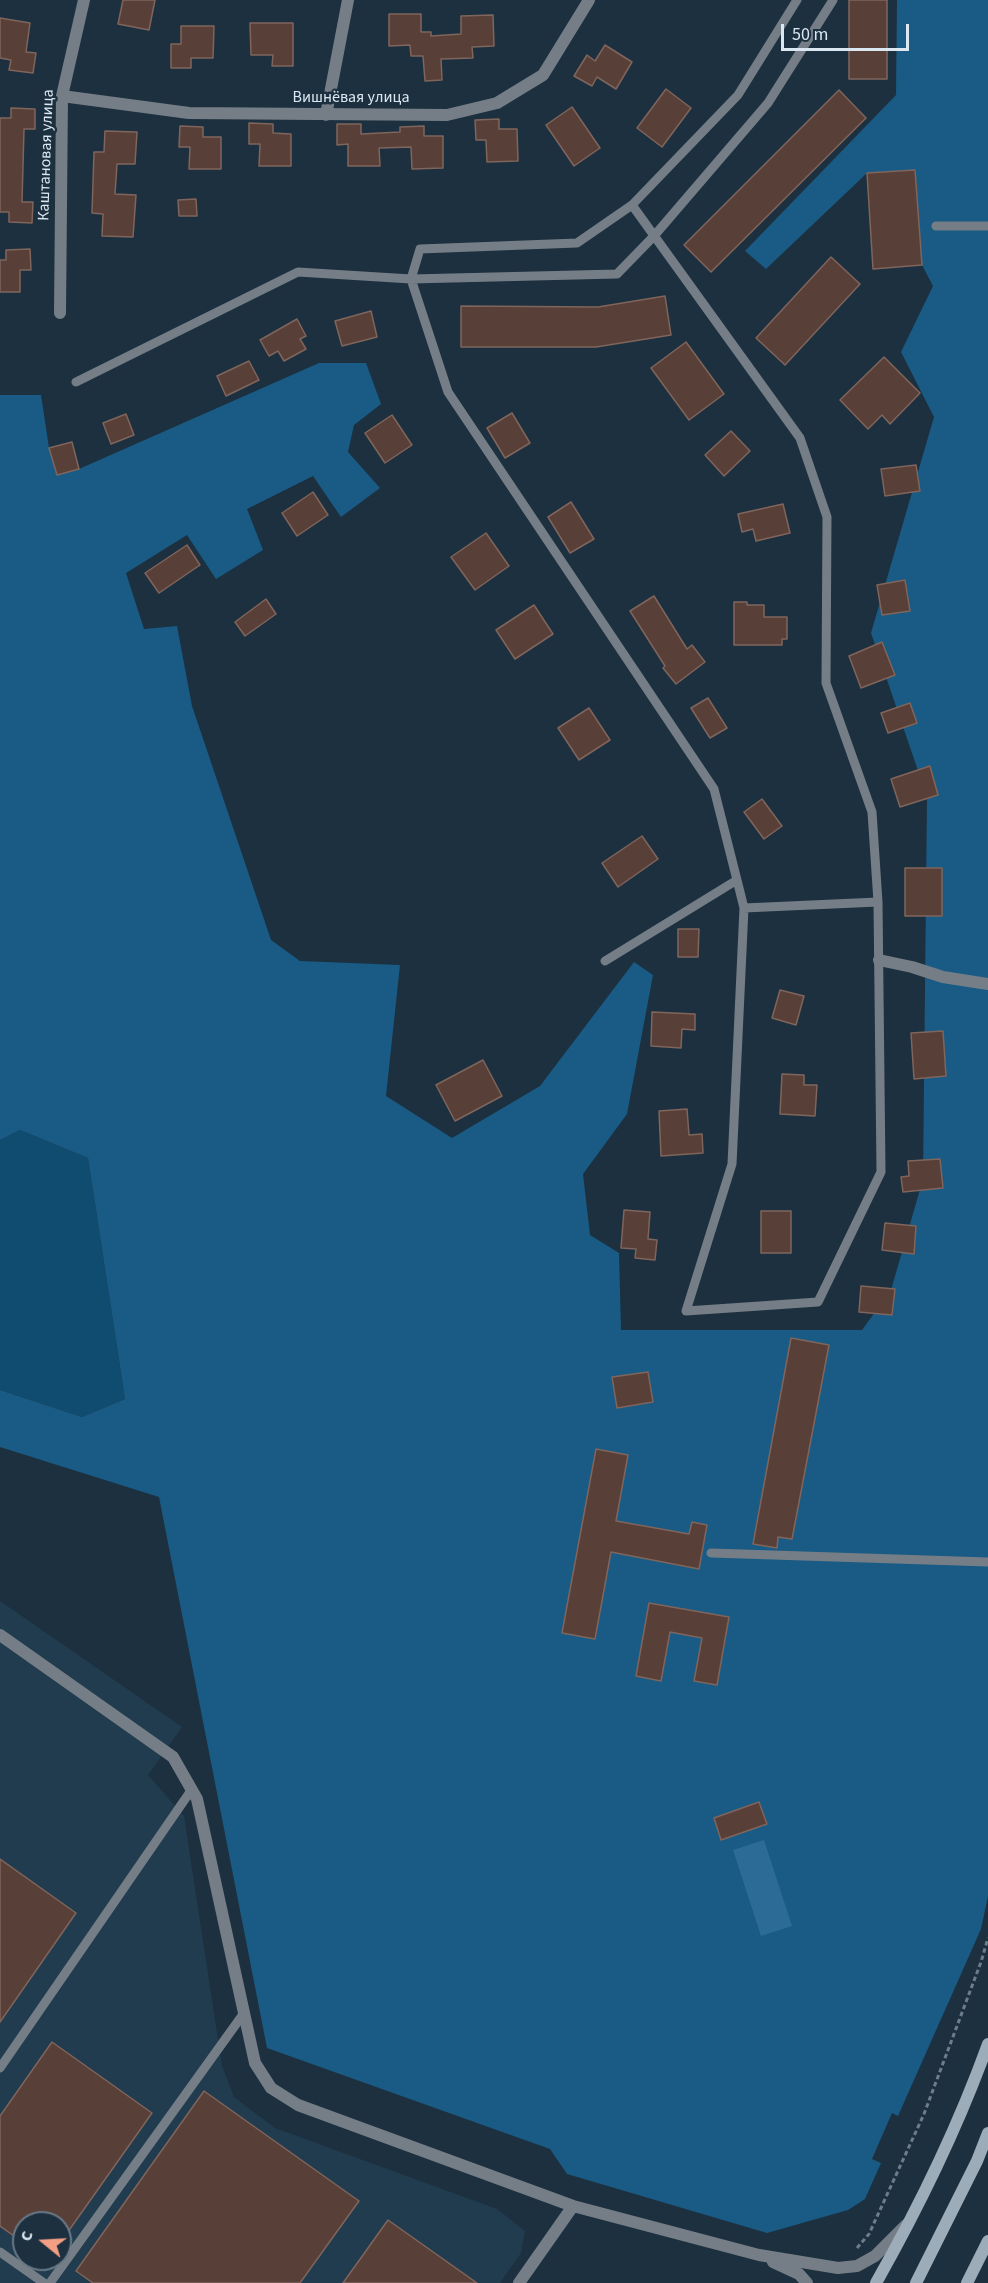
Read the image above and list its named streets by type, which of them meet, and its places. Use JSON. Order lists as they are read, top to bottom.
{
  "streets": {
    "street": ["Вишнёвая улица", "Каштановая улица"]
  },
  "crossings": [
    ["Вишнёвая улица", "Каштановая улица"]
  ],
  "scale_bar": "50 m",
  "north": "left"
}
